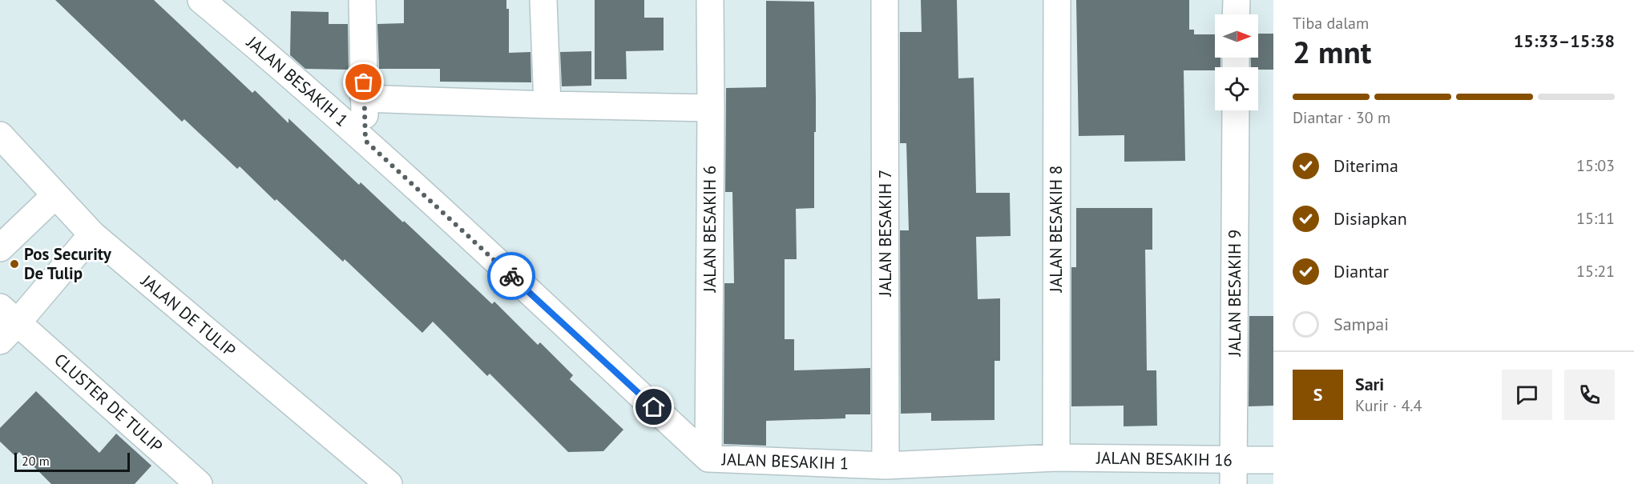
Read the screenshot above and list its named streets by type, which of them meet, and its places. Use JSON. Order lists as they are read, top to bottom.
{
  "streets": {
    "street": [
      "JALAN BESAKIH 1",
      "JALAN BESAKIH 6",
      "JALAN BESAKIH 8",
      "JALAN BESAKIH 7",
      "JALAN BESAKIH 9",
      "JALAN DE TULIP",
      "CLUSTER DE TULIP",
      "JALAN BESAKIH 16"
    ]
  },
  "crossings": [
    ["JALAN BESAKIH 1", "JALAN BESAKIH 6"],
    ["JALAN BESAKIH 1", "JALAN BESAKIH 8"],
    ["JALAN BESAKIH 1", "JALAN BESAKIH 7"],
    ["JALAN BESAKIH 1", "JALAN BESAKIH 16"],
    ["JALAN BESAKIH 8", "JALAN BESAKIH 16"],
    ["JALAN BESAKIH 9", "JALAN BESAKIH 16"],
    ["JALAN DE TULIP", "CLUSTER DE TULIP"]
  ],
  "places": ["Pos Security De Tulip"],
  "scale_bar": "20 m",
  "north": "right",
  "page": {
    "heading": ["2 mnt", "Tiba dalam", "15:33–15:38"],
    "panel": ["Sari", "Kurir · 4.4"],
    "bar": "Diantar · 30 m",
    "list": [
      ["Diterima", "15:03"],
      ["Disiapkan", "15:11"],
      ["Diantar", "15:21"],
      "Sampai"
    ],
    "round": "S",
    "scale": "20 m"
  }
}
